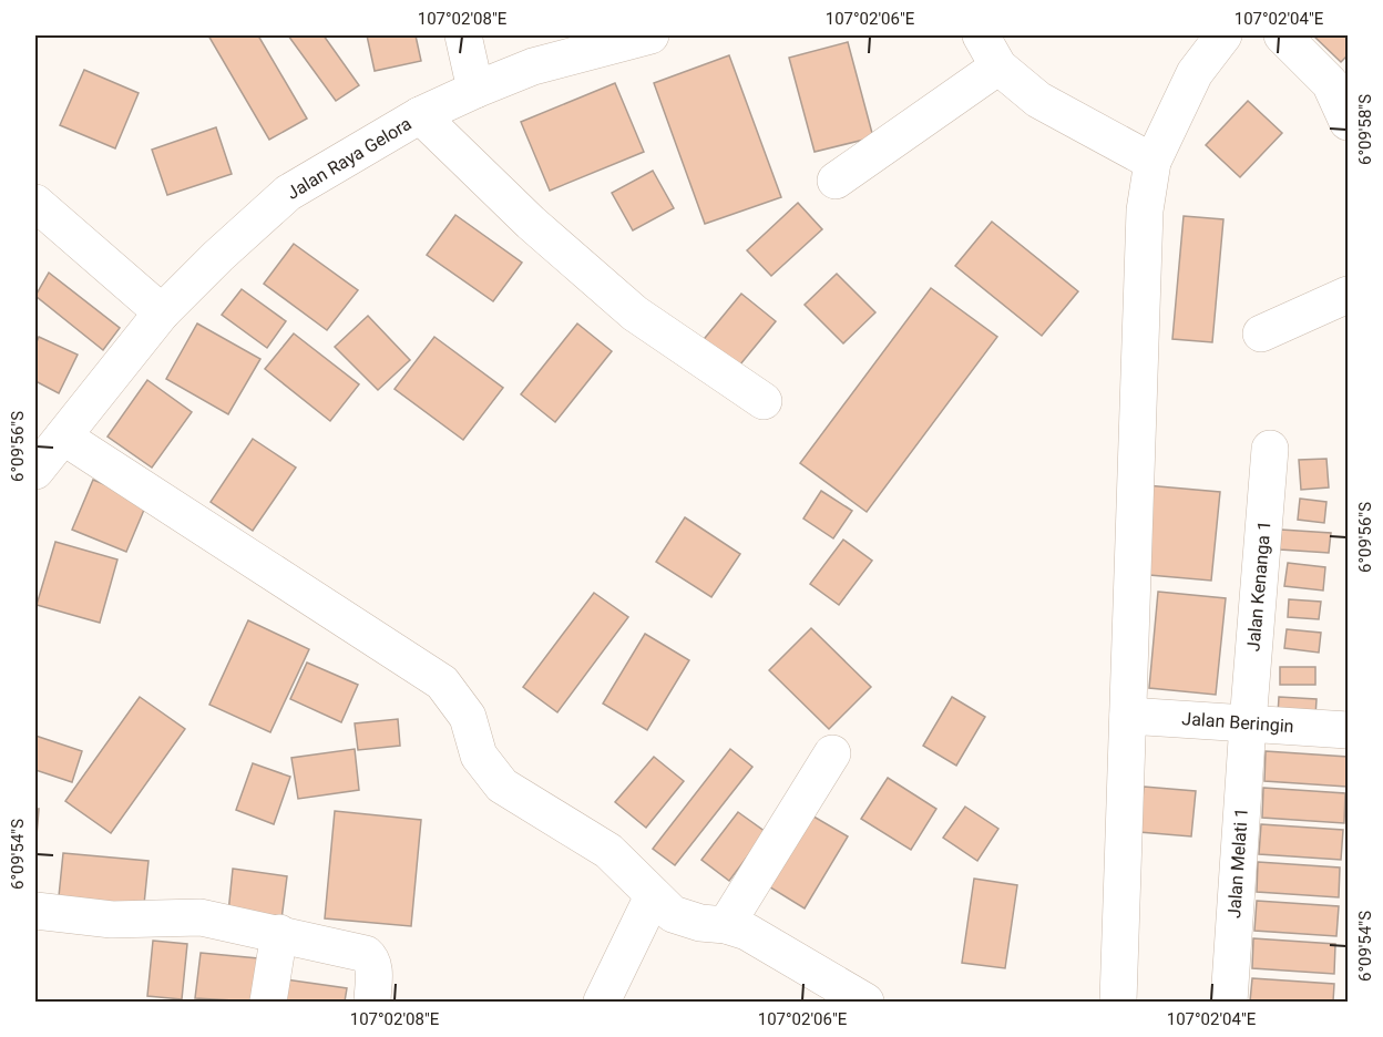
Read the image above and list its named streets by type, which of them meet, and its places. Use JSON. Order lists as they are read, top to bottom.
{
  "streets": {
    "street": [
      "Jalan Raya Gelora",
      "Jalan Kenanga 1",
      "Jalan Beringin",
      "Jalan Melati 1"
    ]
  },
  "crossings": [
    ["Jalan Kenanga 1", "Jalan Beringin"],
    ["Jalan Kenanga 1", "Jalan Melati 1"],
    ["Jalan Beringin", "Jalan Melati 1"]
  ],
  "coordinates": [
    "107°02'08\"E",
    "107°02'06\"E",
    "107°02'04\"E",
    "6°09'58\"S",
    "6°09'56\"S",
    "6°09'54\"S"
  ]
}
